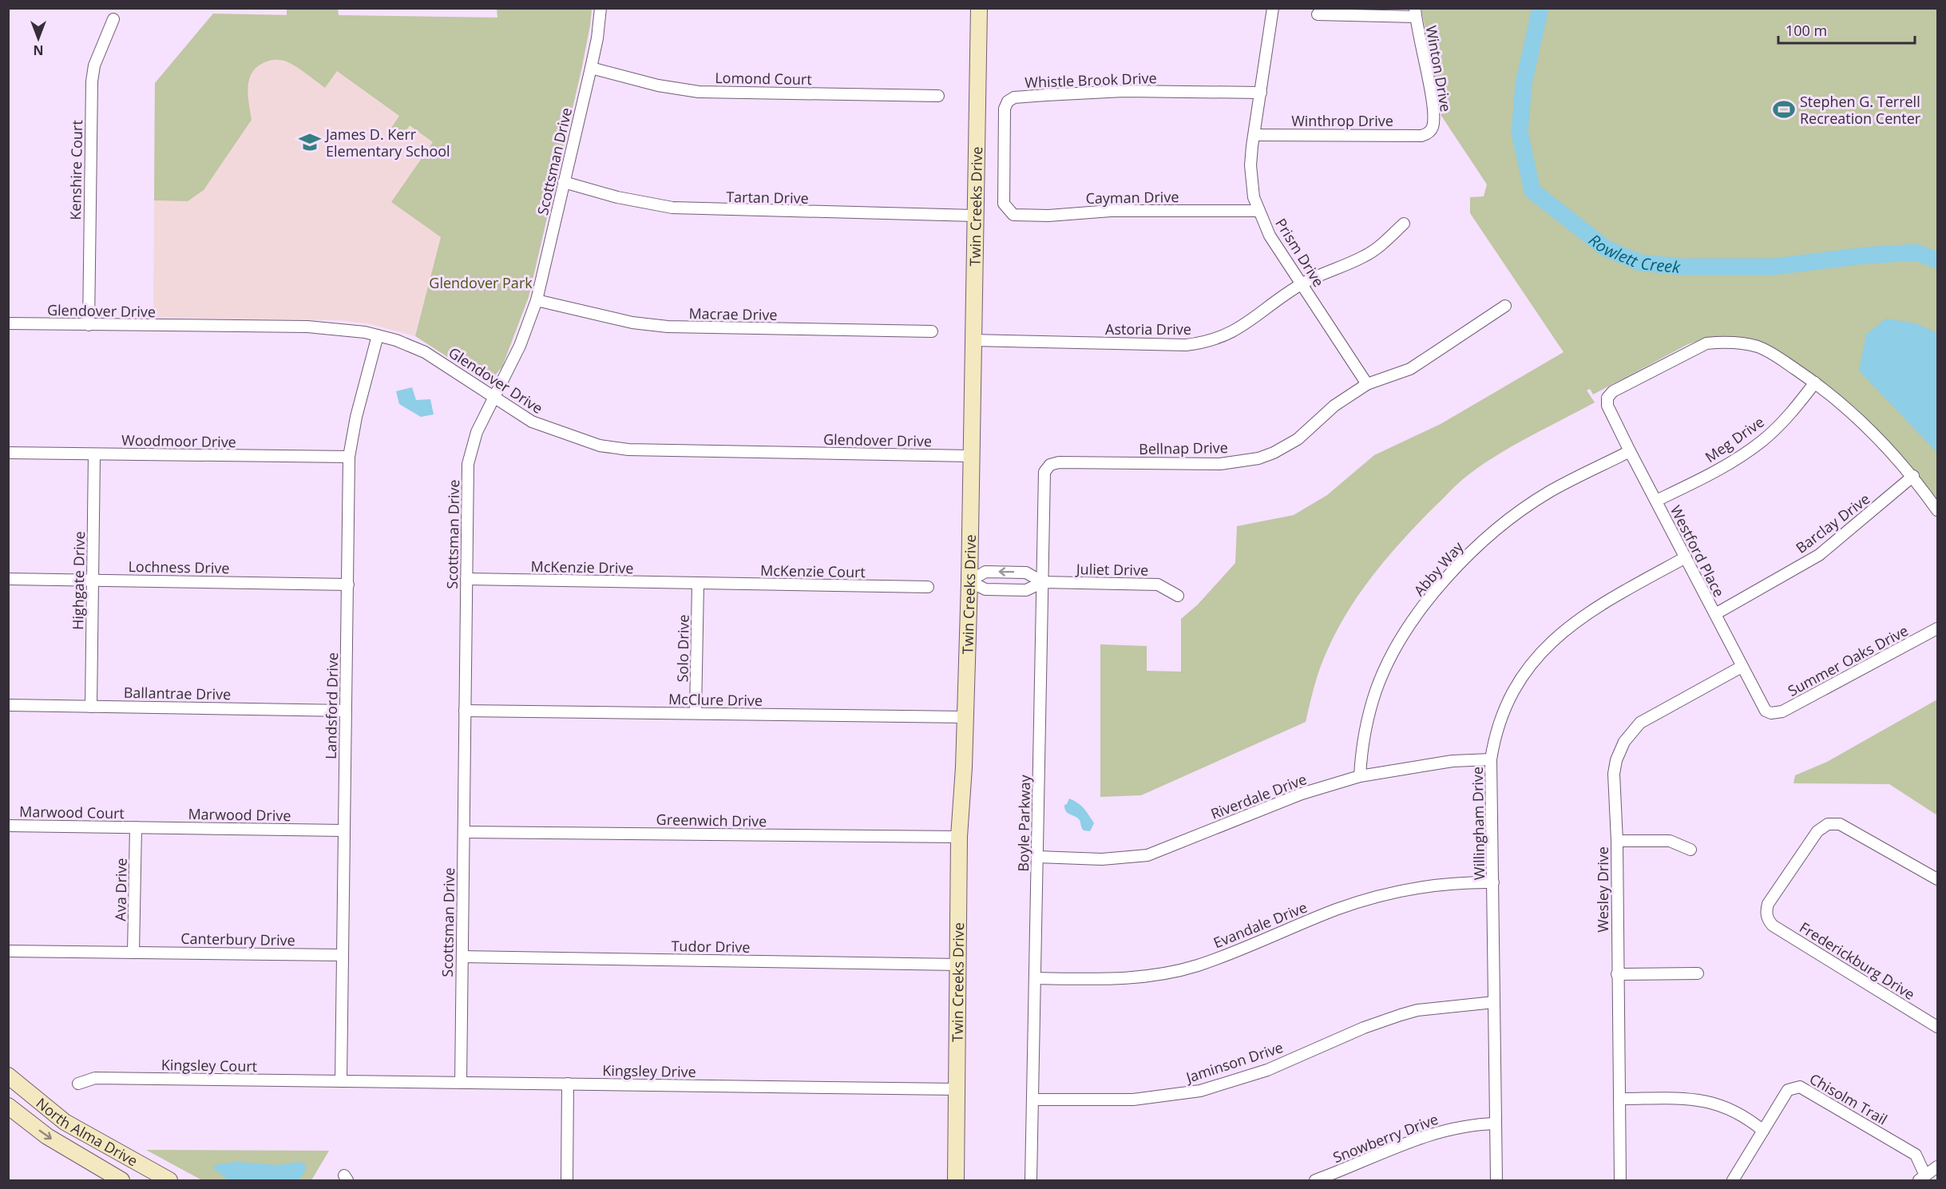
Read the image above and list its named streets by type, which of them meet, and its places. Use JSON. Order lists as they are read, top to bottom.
{
  "streets": {
    "street": [
      "Winton Drive",
      "Lomond Court",
      "Whistle Brook Drive",
      "Winthrop Drive",
      "Scottsman Drive",
      "Kenshire Court",
      "Tartan Drive",
      "Cayman Drive",
      "Twin Creeks Drive",
      "Prism Drive",
      "Glendover Drive",
      "Macrae Drive",
      "Astoria Drive",
      "Meg Drive",
      "Woodmoor Drive",
      "Bellnap Drive",
      "Barclay Drive",
      "Westford Place",
      "Lochness Drive",
      "McKenzie Drive",
      "Abby Way",
      "Juliet Drive",
      "McKenzie Court",
      "Highgate Drive",
      "Solo Drive",
      "Summer Oaks Drive",
      "Ballantrae Drive",
      "McClure Drive",
      "Landsford Drive",
      "Riverdale Drive",
      "Marwood Court",
      "Marwood Drive",
      "Greenwich Drive",
      "Boyle Parkway",
      "Willingham Drive",
      "Ava Drive",
      "Wesley Drive",
      "Evandale Drive",
      "Canterbury Drive",
      "Tudor Drive",
      "Frederickburg Drive",
      "Jaminson Drive",
      "Kingsley Court",
      "Kingsley Drive",
      "Chisolm Trail",
      "North Alma Drive",
      "Snowberry Drive"
    ]
  },
  "crossings": [
    ["Winton Drive", "Winthrop Drive"],
    ["Lomond Court", "Scottsman Drive"],
    ["Whistle Brook Drive", "Cayman Drive"],
    ["Whistle Brook Drive", "Prism Drive"],
    ["Winthrop Drive", "Prism Drive"],
    ["Scottsman Drive", "Tartan Drive"],
    ["Scottsman Drive", "Glendover Drive"],
    ["Scottsman Drive", "Macrae Drive"],
    ["Scottsman Drive", "McKenzie Drive"],
    ["Scottsman Drive", "McClure Drive"],
    ["Scottsman Drive", "Greenwich Drive"],
    ["Scottsman Drive", "Tudor Drive"],
    ["Scottsman Drive", "Kingsley Drive"],
    ["Kenshire Court", "Glendover Drive"],
    ["Tartan Drive", "Twin Creeks Drive"],
    ["Cayman Drive", "Prism Drive"],
    ["Twin Creeks Drive", "Glendover Drive"],
    ["Twin Creeks Drive", "Astoria Drive"],
    ["Twin Creeks Drive", "Juliet Drive"],
    ["Twin Creeks Drive", "McClure Drive"],
    ["Twin Creeks Drive", "Greenwich Drive"],
    ["Twin Creeks Drive", "Tudor Drive"],
    ["Twin Creeks Drive", "Kingsley Drive"],
    ["Prism Drive", "Astoria Drive"],
    ["Prism Drive", "Bellnap Drive"],
    ["Glendover Drive", "Landsford Drive"],
    ["Meg Drive", "Westford Place"],
    ["Woodmoor Drive", "Highgate Drive"],
    ["Woodmoor Drive", "Landsford Drive"],
    ["Bellnap Drive", "Boyle Parkway"],
    ["Barclay Drive", "Westford Place"],
    ["Westford Place", "Abby Way"],
    ["Westford Place", "Summer Oaks Drive"],
    ["Westford Place", "Willingham Drive"],
    ["Westford Place", "Wesley Drive"],
    ["Lochness Drive", "Highgate Drive"],
    ["Lochness Drive", "Landsford Drive"],
    ["McKenzie Drive", "McKenzie Court"],
    ["McKenzie Drive", "Solo Drive"],
    ["Abby Way", "Riverdale Drive"],
    ["Juliet Drive", "Boyle Parkway"],
    ["McKenzie Court", "Solo Drive"],
    ["Highgate Drive", "Ballantrae Drive"],
    ["Solo Drive", "McClure Drive"],
    ["Ballantrae Drive", "Landsford Drive"],
    ["Landsford Drive", "Marwood Drive"],
    ["Landsford Drive", "Canterbury Drive"],
    ["Landsford Drive", "Kingsley Court"],
    ["Landsford Drive", "Kingsley Drive"],
    ["Riverdale Drive", "Boyle Parkway"],
    ["Riverdale Drive", "Willingham Drive"],
    ["Marwood Court", "Marwood Drive"],
    ["Marwood Court", "Ava Drive"],
    ["Marwood Drive", "Ava Drive"],
    ["Boyle Parkway", "Evandale Drive"],
    ["Boyle Parkway", "Jaminson Drive"],
    ["Willingham Drive", "Evandale Drive"],
    ["Willingham Drive", "Jaminson Drive"],
    ["Willingham Drive", "Snowberry Drive"],
    ["Ava Drive", "Canterbury Drive"],
    ["Kingsley Court", "Kingsley Drive"]
  ],
  "water": ["Rowlett Creek"],
  "parks": ["Glendover Park"],
  "places": {
    "sports": ["Stephen G. Terrell Recreation Center"],
    "school or university": ["James D. Kerr Elementary School"]
  },
  "scale_bar": "100 m",
  "north": "bottom"
}
